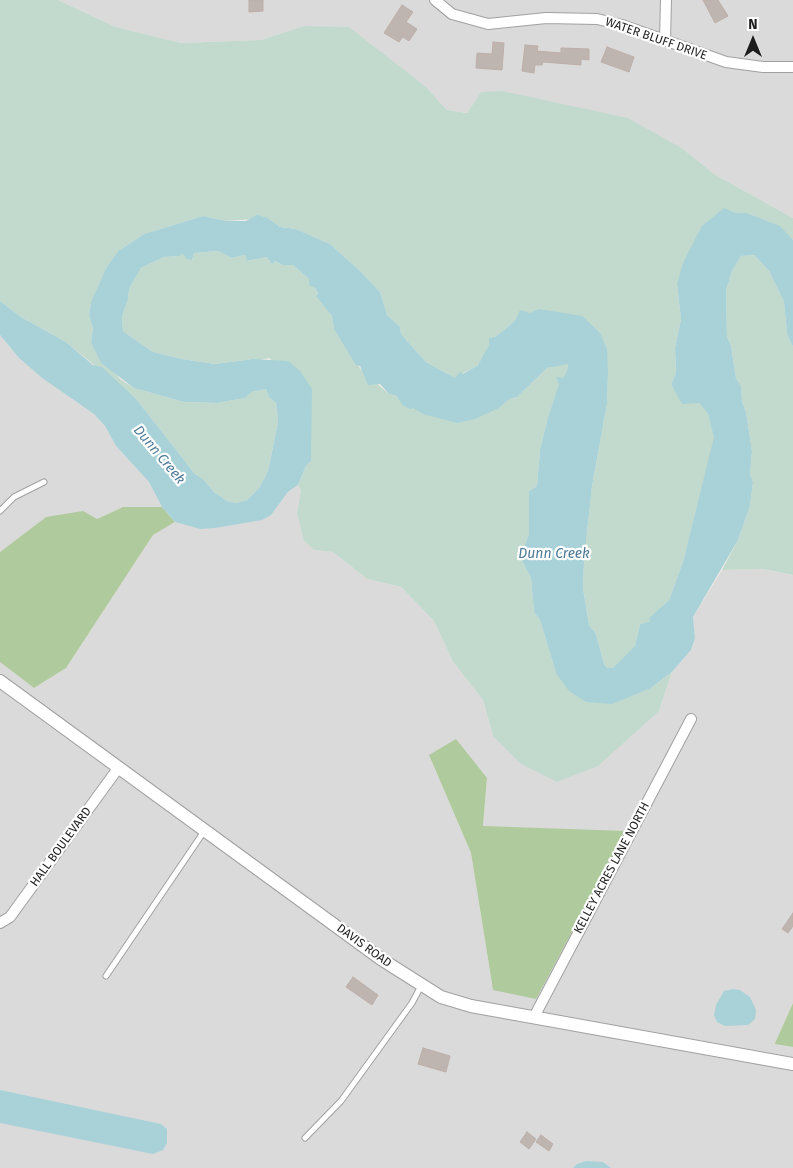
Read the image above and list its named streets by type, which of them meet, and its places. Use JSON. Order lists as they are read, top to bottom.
{
  "streets": {
    "street": [
      "WATER BLUFF DRIVE",
      "HALL BOULEVARD",
      "KELLEY ACRES LANE NORTH",
      "DAVIS ROAD"
    ]
  },
  "crossings": [
    ["HALL BOULEVARD", "DAVIS ROAD"],
    ["KELLEY ACRES LANE NORTH", "DAVIS ROAD"]
  ],
  "water": ["Dunn Creek"],
  "north": "top"
}
